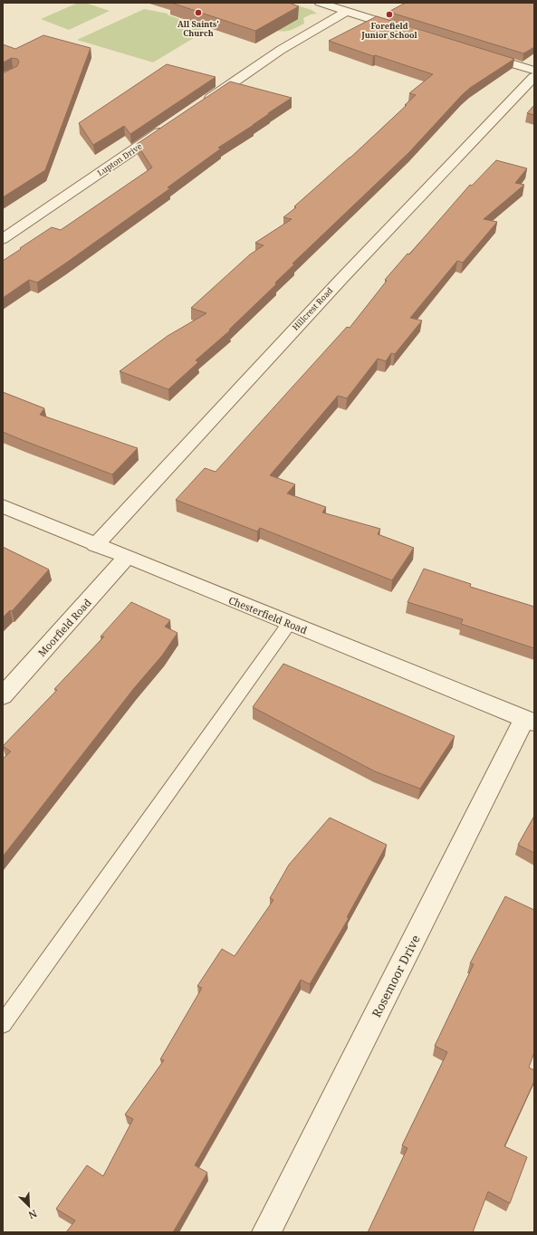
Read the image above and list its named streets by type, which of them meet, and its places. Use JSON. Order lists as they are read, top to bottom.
{
  "streets": {
    "street": [
      "Lupton Drive",
      "Hillcrest Road",
      "Chesterfield Road",
      "Moorfield Road",
      "Rosemoor Drive"
    ]
  },
  "crossings": [
    ["Hillcrest Road", "Chesterfield Road"],
    ["Chesterfield Road", "Moorfield Road"],
    ["Chesterfield Road", "Rosemoor Drive"]
  ],
  "places": ["All Saints' Church", "Forefield Junior School"],
  "north": "bottom right"
}
